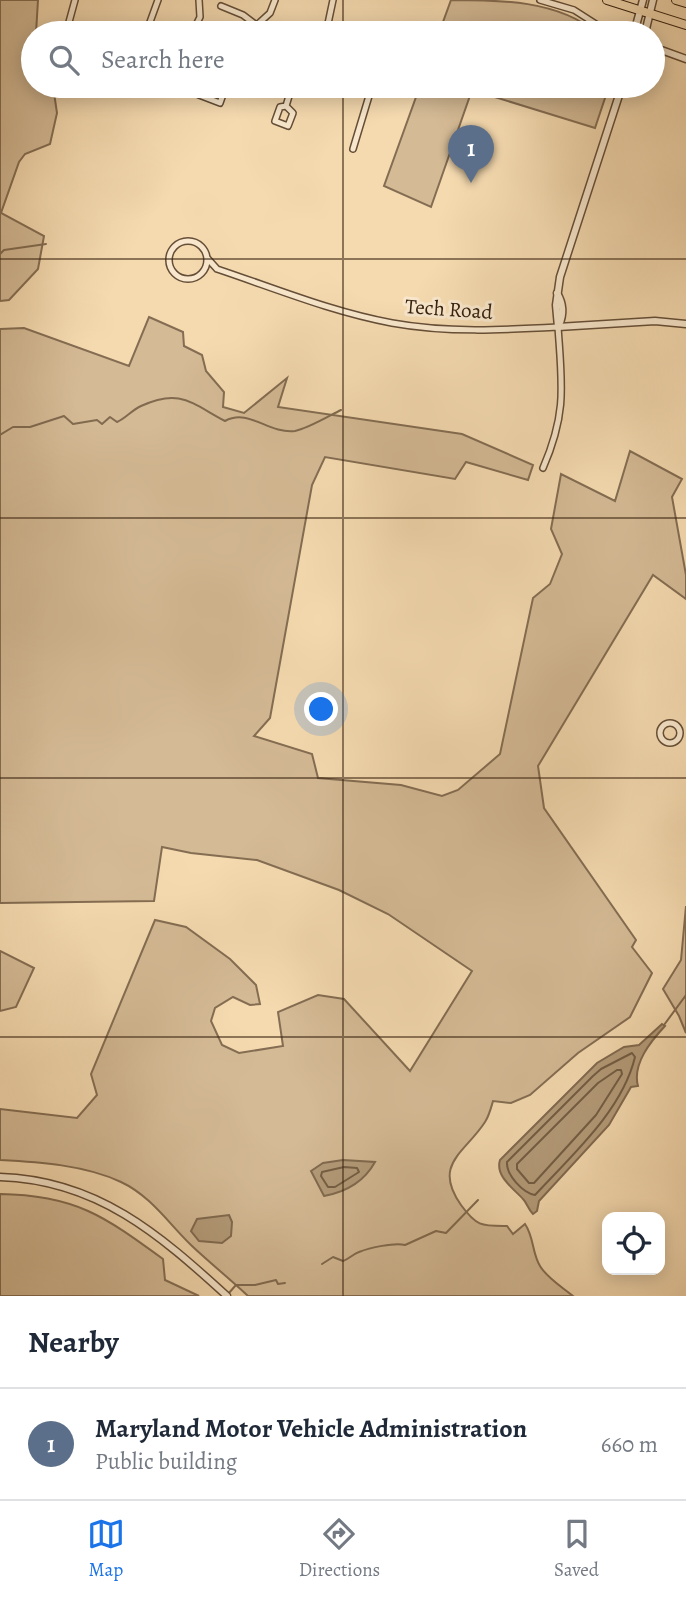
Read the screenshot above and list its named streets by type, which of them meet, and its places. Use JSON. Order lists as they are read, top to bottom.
{
  "streets": {
    "street": ["Tech Road"]
  },
  "page": {
    "search": "Search here",
    "pins": "1",
    "heading": "Nearby",
    "list": [
      {
        "mark": "1",
        "name": "Maryland Motor Vehicle Administration",
        "note": "Public building",
        "value": "660 m"
      }
    ],
    "nav": ["Map", "Directions", "Saved"]
  }
}
